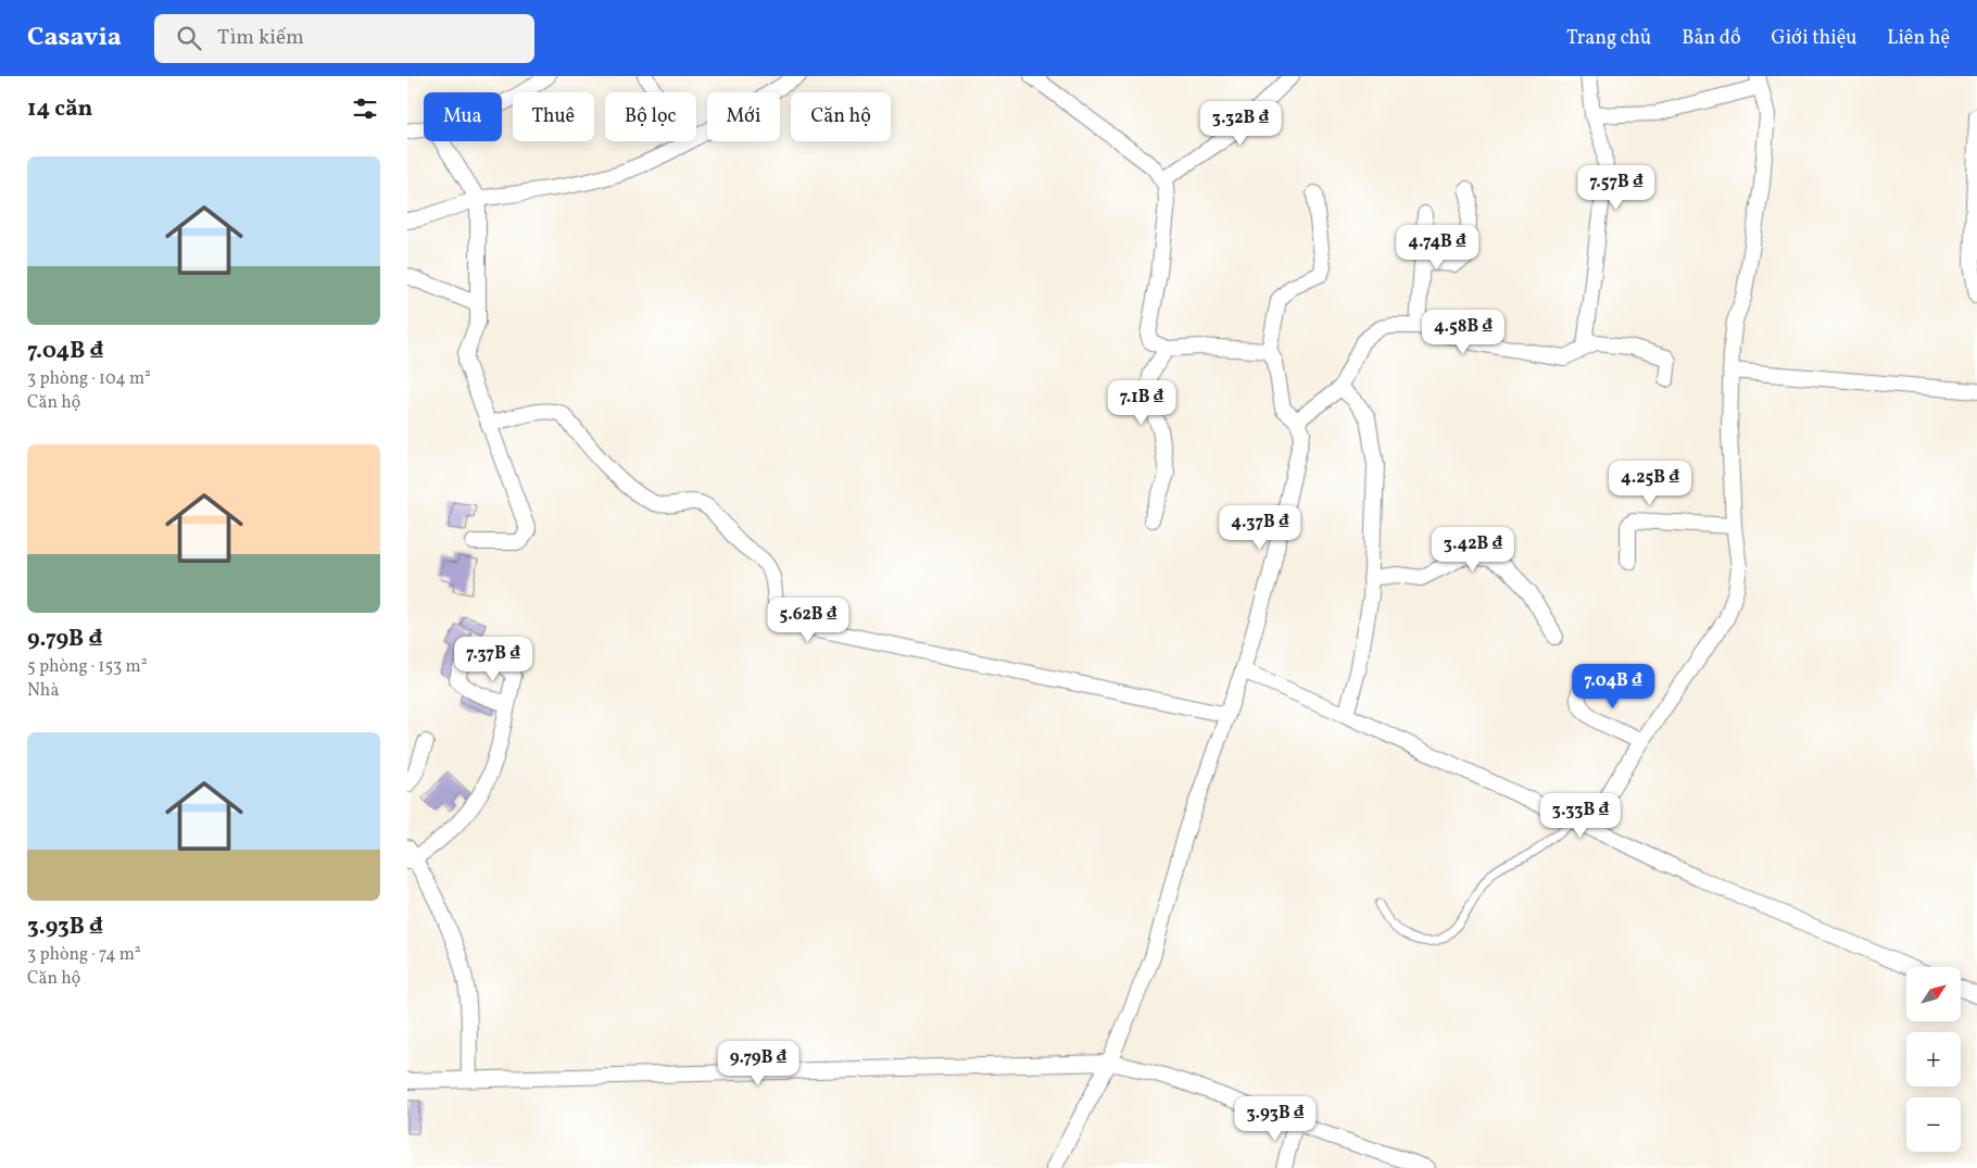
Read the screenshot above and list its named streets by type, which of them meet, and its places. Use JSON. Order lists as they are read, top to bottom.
{
  "north": "top right",
  "page": {
    "header": "Casavia",
    "search": "Tìm kiếm",
    "nav": [
      "Trang chủ",
      "Bản đồ",
      "Giới thiệu",
      "Liên hệ"
    ],
    "heading": "14 căn",
    "chip": [
      "Mua",
      "Thuê",
      "Bộ lọc",
      "Mới",
      "Căn hộ"
    ],
    "price": [
      "3.32B ₫",
      "7.57B ₫",
      "4.74B ₫",
      "4.58B ₫",
      "7.1B ₫",
      "4.25B ₫",
      "4.37B ₫",
      "3.42B ₫",
      "5.62B ₫",
      "7.37B ₫",
      "7.04B ₫",
      "3.33B ₫",
      "9.79B ₫",
      "3.93B ₫"
    ],
    "list": [
      {
        "name": "7.04B ₫",
        "note": "3 phòng · 104 m² · Căn hộ"
      },
      {
        "name": "9.79B ₫",
        "note": "5 phòng · 153 m² · Nhà"
      },
      {
        "name": "3.93B ₫",
        "note": "3 phòng · 74 m² · Căn hộ"
      }
    ],
    "map_buttons": ["+", "−"]
  }
}
